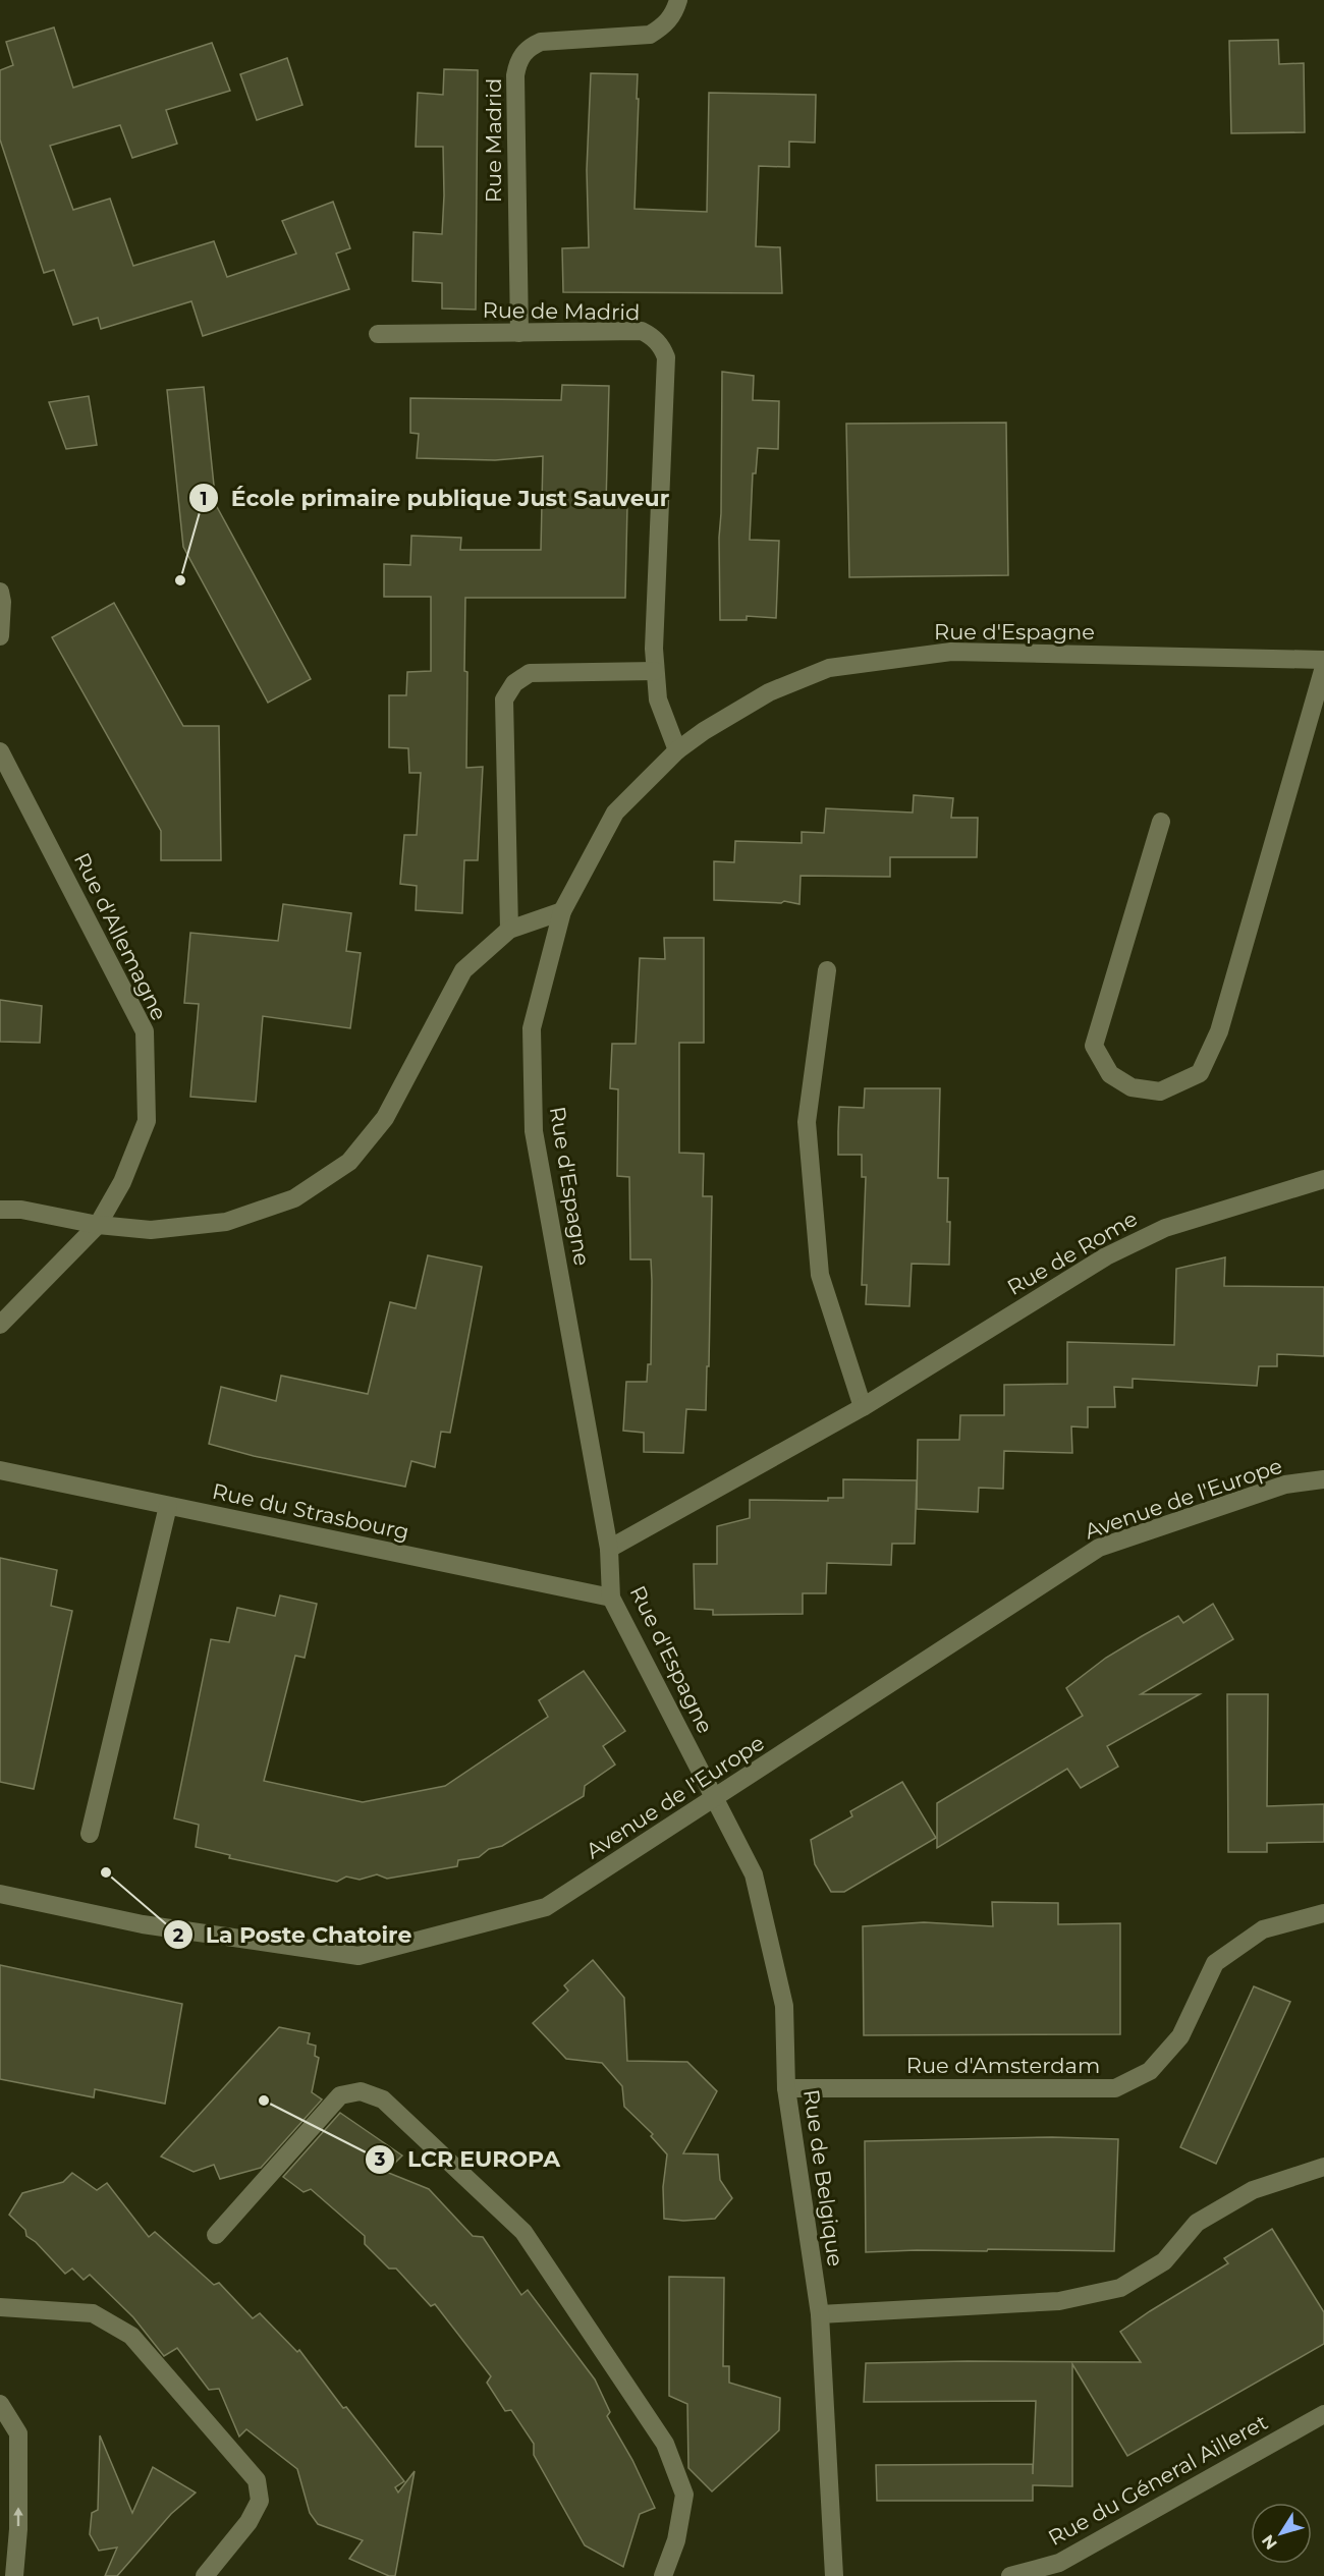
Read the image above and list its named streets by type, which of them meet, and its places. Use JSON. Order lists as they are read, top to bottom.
{
  "streets": {
    "street": [
      "Rue Madrid",
      "Rue de Madrid",
      "Rue d'Espagne",
      "Rue d'Allemagne",
      "Rue de Rome",
      "Avenue de l'Europe",
      "Rue du Strasbourg",
      "Rue d'Amsterdam",
      "Rue de Belgique",
      "Rue du Géneral Ailleret"
    ]
  },
  "crossings": [
    ["Rue Madrid", "Rue de Madrid"],
    ["Rue de Madrid", "Rue d'Espagne"],
    ["Rue d'Espagne", "Rue de Rome"],
    ["Rue d'Espagne", "Avenue de l'Europe"],
    ["Rue d'Espagne", "Rue du Strasbourg"],
    ["Rue d'Espagne", "Rue de Belgique"],
    ["Avenue de l'Europe", "Rue de Belgique"],
    ["Rue d'Amsterdam", "Rue de Belgique"]
  ],
  "places": ["École primaire publique Just Sauveur", "La Poste Chatoire", "LCR EUROPA"],
  "north": "bottom left"
}
